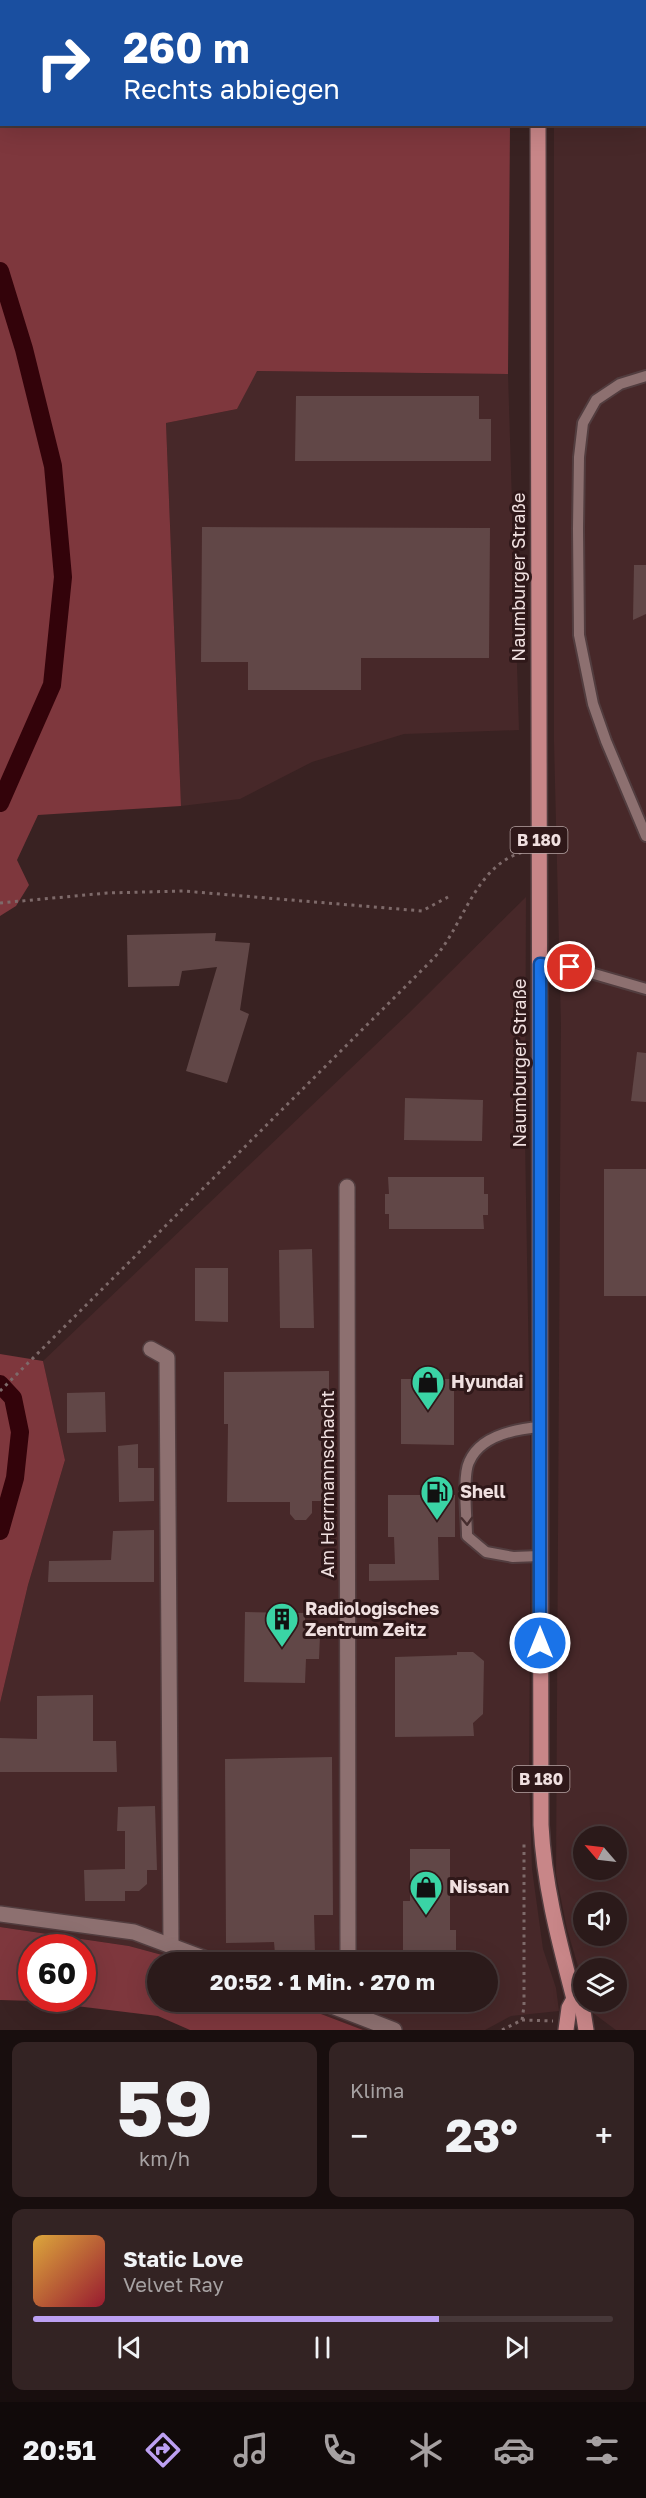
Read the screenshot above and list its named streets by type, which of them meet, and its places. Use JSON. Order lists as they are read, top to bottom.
{
  "streets": {
    "main road": ["Naumburger Straße", "B 180"],
    "street": ["Am Herrmannschacht"]
  },
  "places": {
    "shop": ["Hyundai", "Nissan"],
    "fuel station": ["Shell"],
    "building": ["Radiologisches Zentrum Zeitz"]
  },
  "north": "top left",
  "page": {
    "turn": ["260 m", "Rechts abbiegen"],
    "limit": "60",
    "trip": "20:52 · 1 Min. · 270 m",
    "tile": [
      ["59", "km/h"],
      "Klima"
    ],
    "heat": ["−", "23°", "+"],
    "song": ["Static Love", "Velvet Ray"],
    "tabs": "20:51"
  }
}
